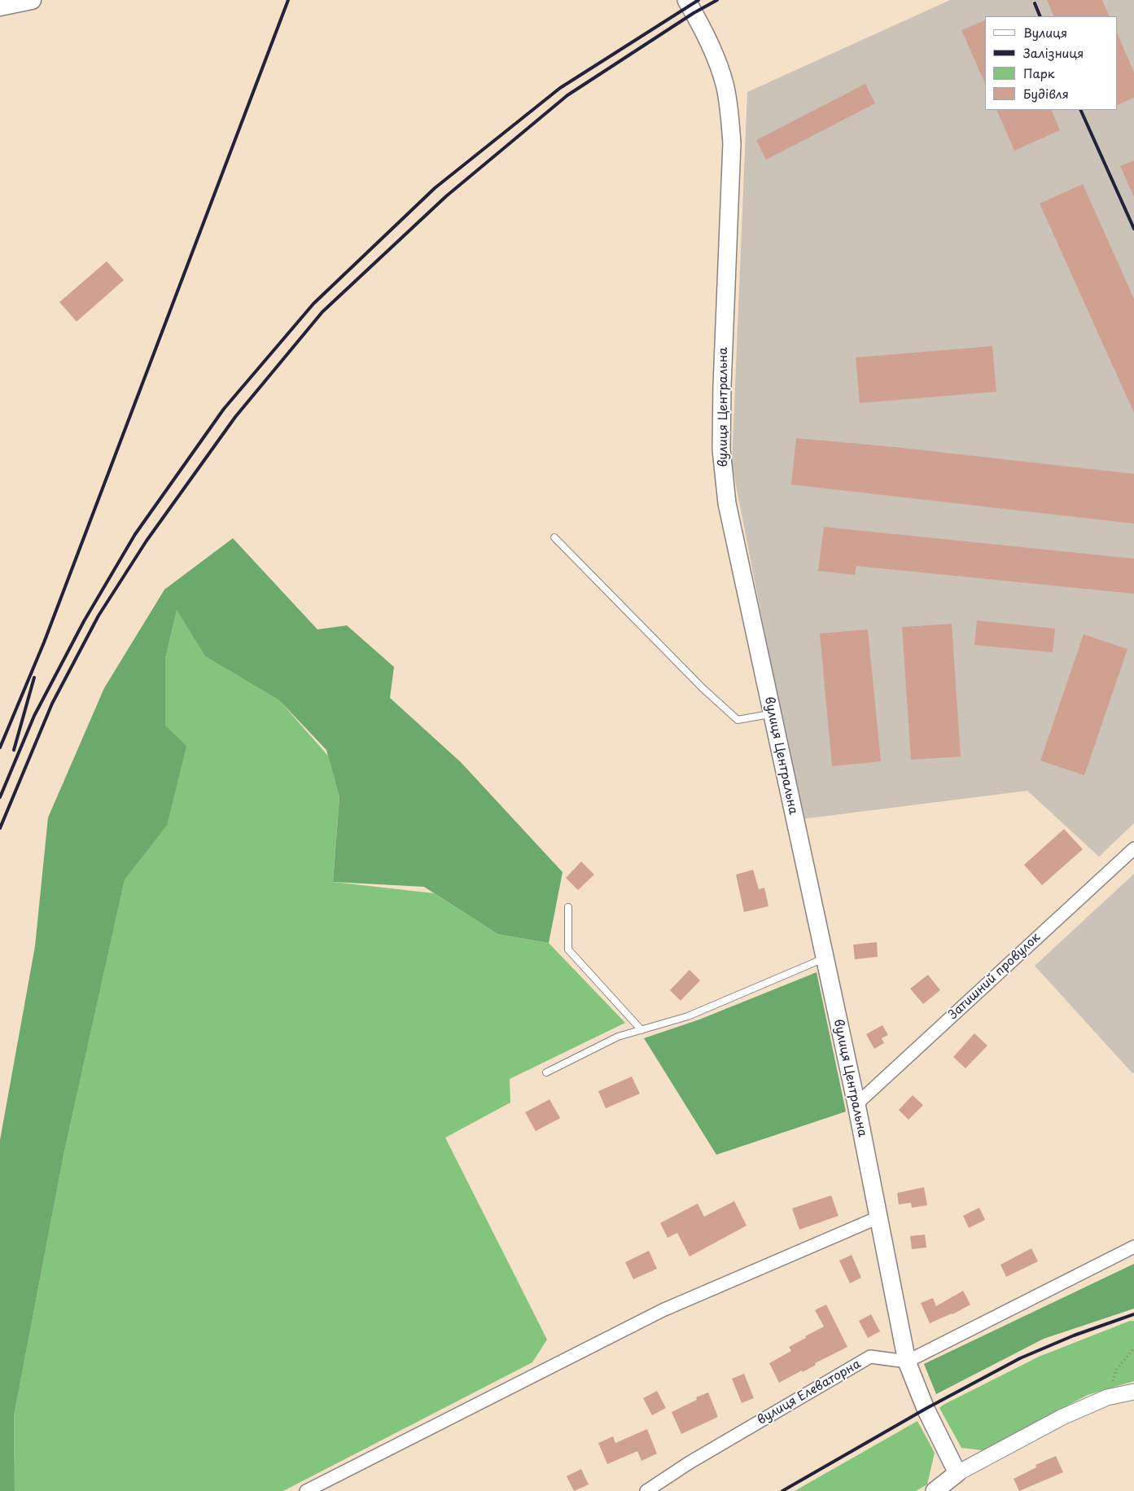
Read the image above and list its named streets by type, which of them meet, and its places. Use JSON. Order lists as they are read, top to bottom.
{
  "streets": {
    "main road": ["вулиця Центральна"],
    "street": ["Затишний провулок", "вулиця Елеваторна"]
  },
  "crossings": [
    ["вулиця Центральна", "Затишний провулок"],
    ["вулиця Центральна", "вулиця Елеваторна"]
  ],
  "legend": [
    "Вулиця",
    "Залізниця",
    "Парк",
    "Будівля"
  ]
}
